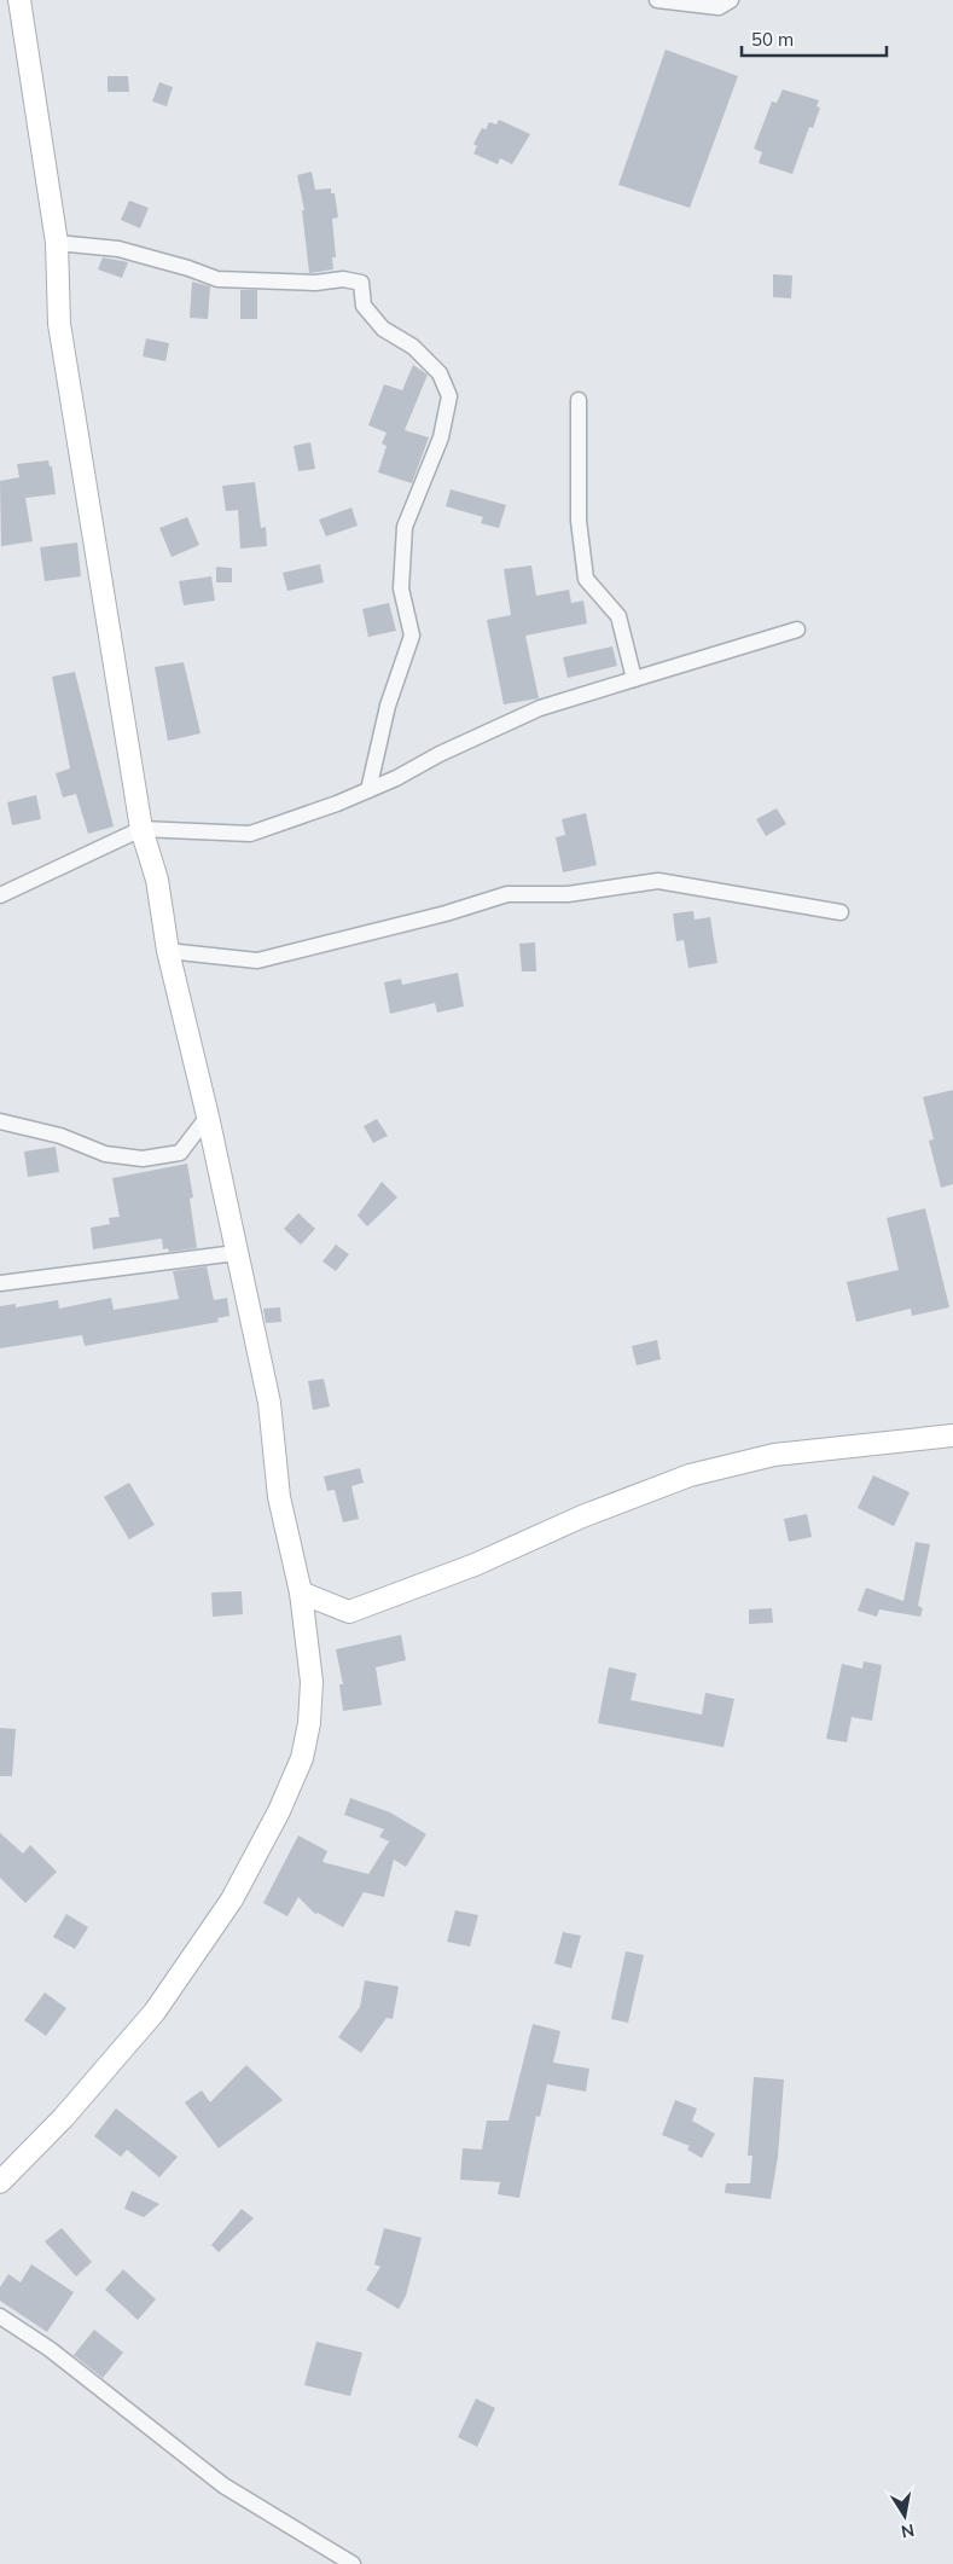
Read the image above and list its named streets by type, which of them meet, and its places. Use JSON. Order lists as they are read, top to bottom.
{
  "scale_bar": "50 m",
  "north": "bottom"
}
